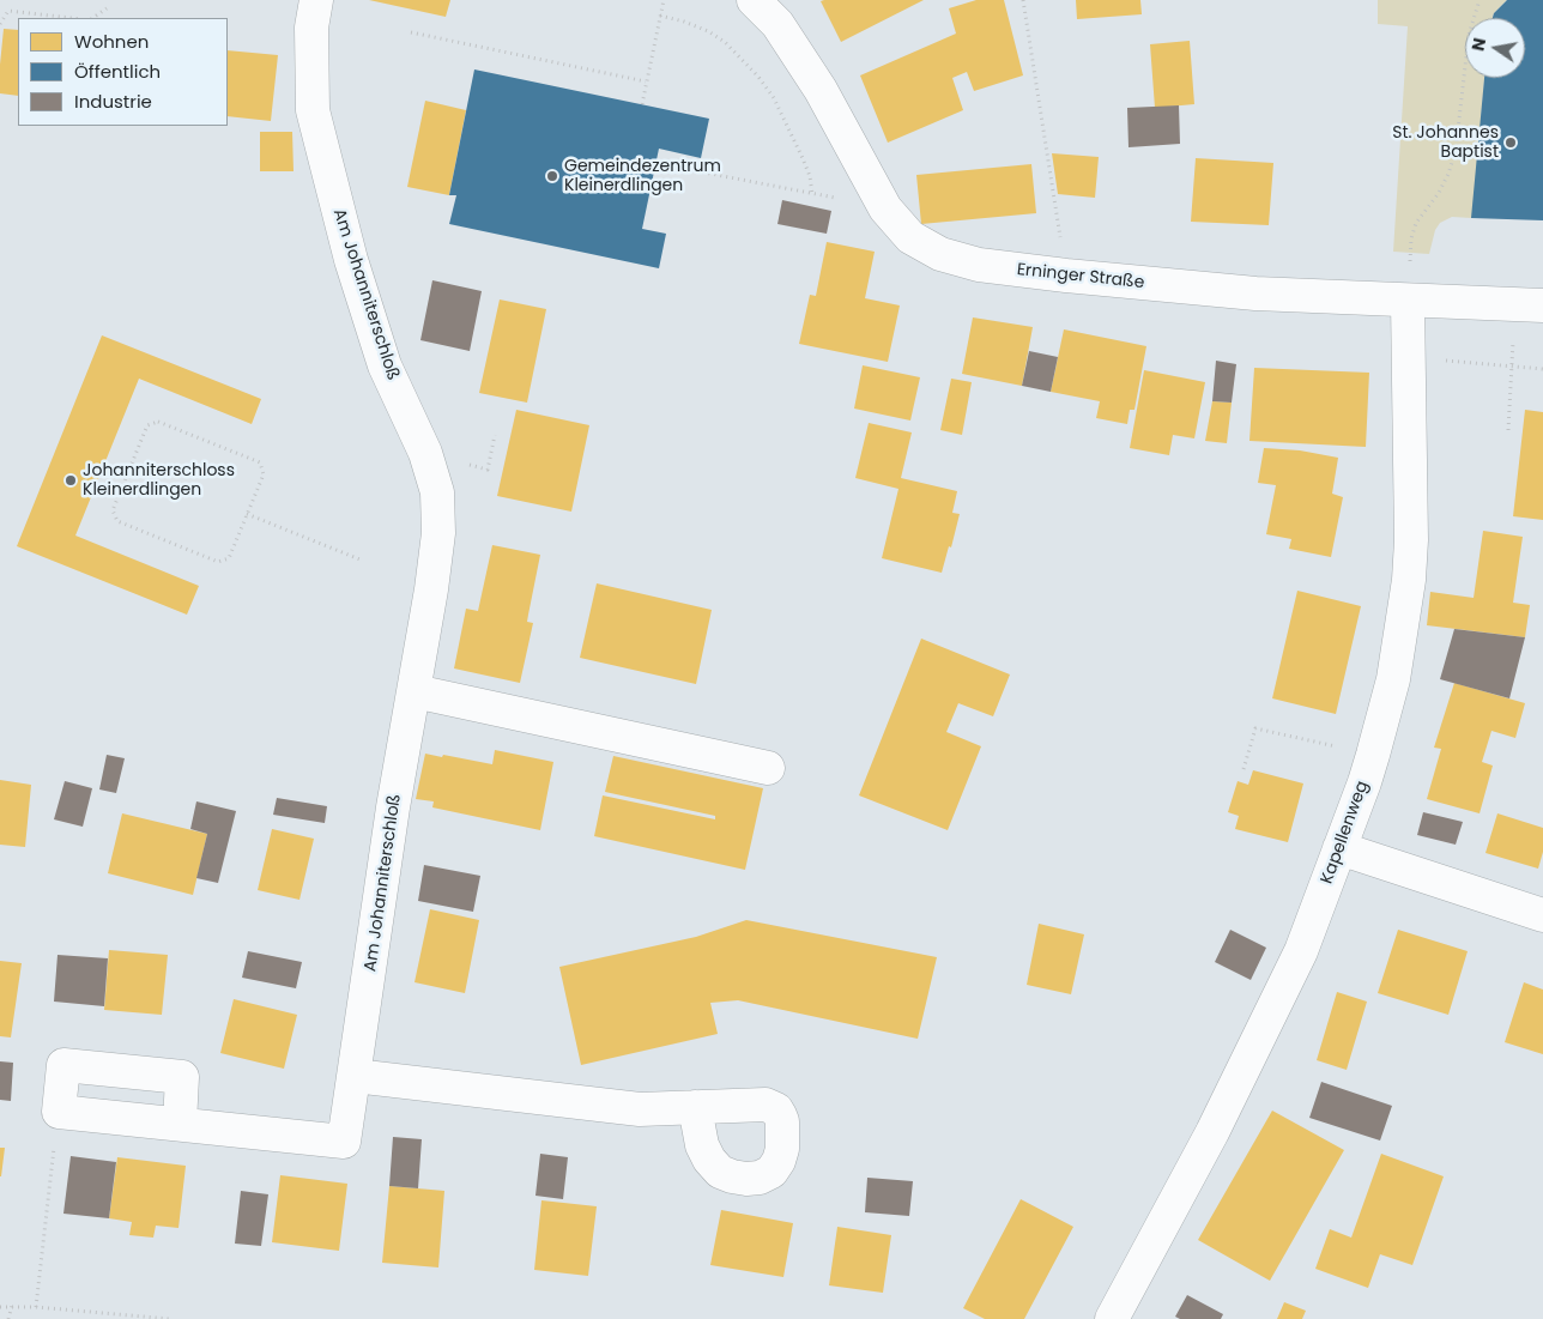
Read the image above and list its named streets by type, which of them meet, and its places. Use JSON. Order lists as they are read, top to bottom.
{
  "streets": {
    "street": ["Erninger Straße", "Am Johanniterschloß", "Kapellenweg"]
  },
  "crossings": [
    ["Erninger Straße", "Kapellenweg"]
  ],
  "places": ["St. Johannes Baptist", "Gemeindezentrum Kleinerdlingen", "Johanniterschloss Kleinerdlingen"],
  "legend": ["Wohnen", "Öffentlich", "Industrie"],
  "north": "left"
}
